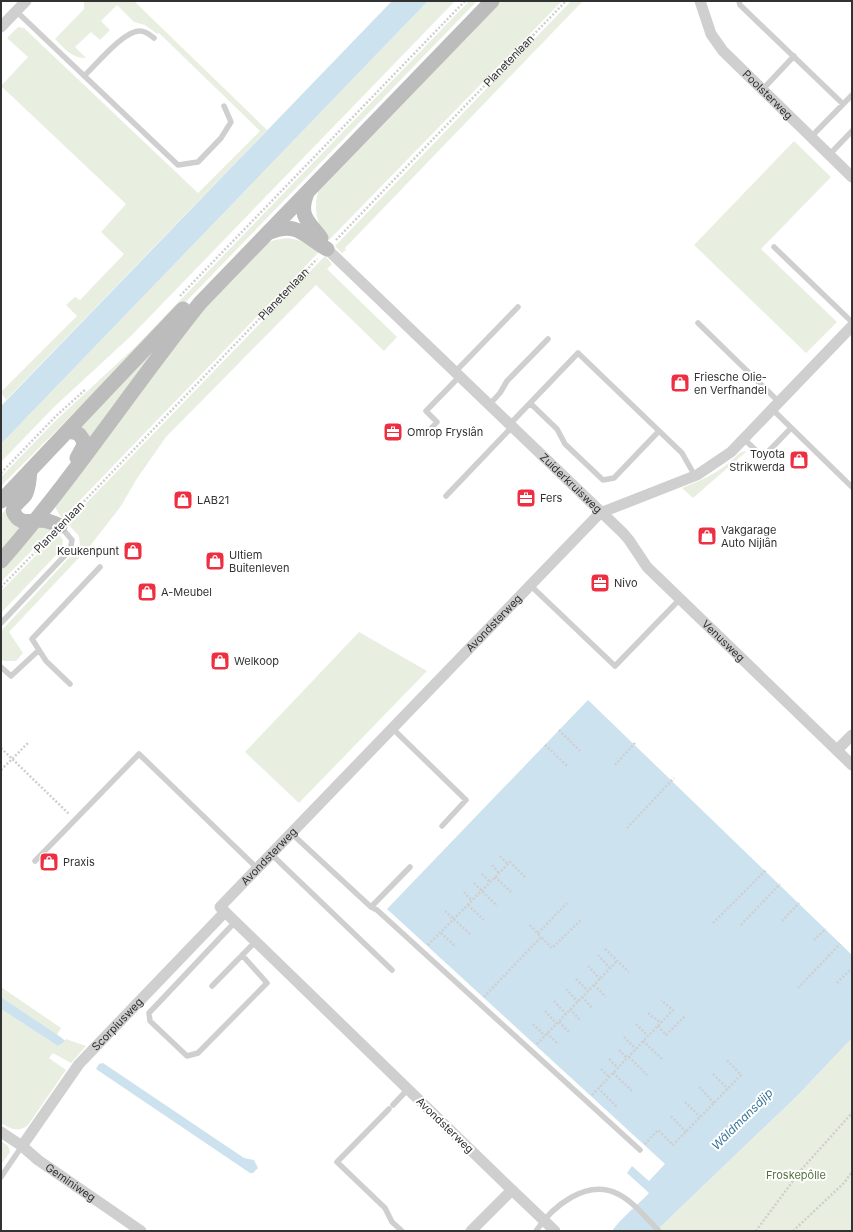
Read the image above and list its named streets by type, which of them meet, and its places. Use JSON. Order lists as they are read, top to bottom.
{
  "streets": {
    "main road": ["Planetenlaan"],
    "street": [
      "Poolsterweg",
      "Zuiderkruisweg",
      "Avondsterweg",
      "Venusweg",
      "Scorpiusweg",
      "Geminiweg"
    ]
  },
  "crossings": [
    ["Planetenlaan", "Zuiderkruisweg"],
    ["Zuiderkruisweg", "Avondsterweg"],
    ["Zuiderkruisweg", "Venusweg"],
    ["Avondsterweg", "Venusweg"],
    ["Avondsterweg", "Scorpiusweg"],
    ["Scorpiusweg", "Geminiweg"]
  ],
  "water": ["Wâldmansdjip"],
  "parks": ["Froskepôlle"],
  "places": {
    "shop": [
      "Friesche Olie- en Verfhandel",
      "Toyota Strikwerda",
      "LAB21",
      "Vakgarage Auto Nijlân",
      "Keukenpunt",
      "Ultiem Buitenleven",
      "A-Meubel",
      "Welkoop",
      "Praxis"
    ],
    "office": ["Omrop Fryslân", "Fers", "Nivo"]
  }
}
